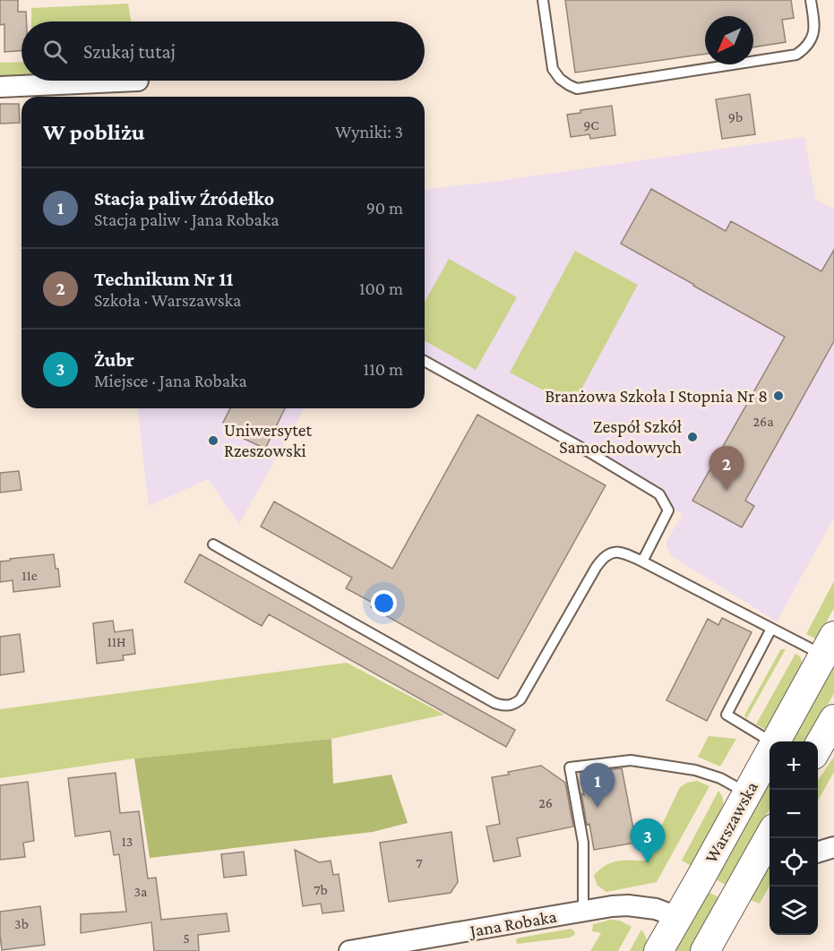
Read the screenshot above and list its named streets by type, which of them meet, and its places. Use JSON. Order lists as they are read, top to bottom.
{
  "streets": {
    "main road": ["Warszawska"],
    "street": ["Jana Robaka"]
  },
  "crossings": [
    ["Warszawska", "Jana Robaka"]
  ],
  "places": ["Branżowa Szkoła I Stopnia Nr 8", "Zespół Szkół Samochodowych", "Uniwersytet Rzeszowski"],
  "house_numbers": [
    "9b",
    "9C",
    "26a",
    "11e",
    "11H",
    "26",
    "13",
    "7",
    "7b",
    "3a",
    "3b",
    "5"
  ],
  "north": "bottom left",
  "page": {
    "search": "Szukaj tutaj",
    "heading": ["W pobliżu", "Wyniki: 3"],
    "list": [
      {
        "mark": "1",
        "name": "Stacja paliw Źródełko",
        "note": "Stacja paliw · Jana Robaka",
        "value": "90 m"
      },
      {
        "mark": "2",
        "name": "Technikum Nr 11",
        "note": "Szkoła · Warszawska",
        "value": "100 m"
      },
      {
        "mark": "3",
        "name": "Żubr",
        "note": "Miejsce · Jana Robaka",
        "value": "110 m"
      }
    ],
    "pins": ["2", "1", "3"],
    "map_buttons": ["+", "−"]
  }
}
